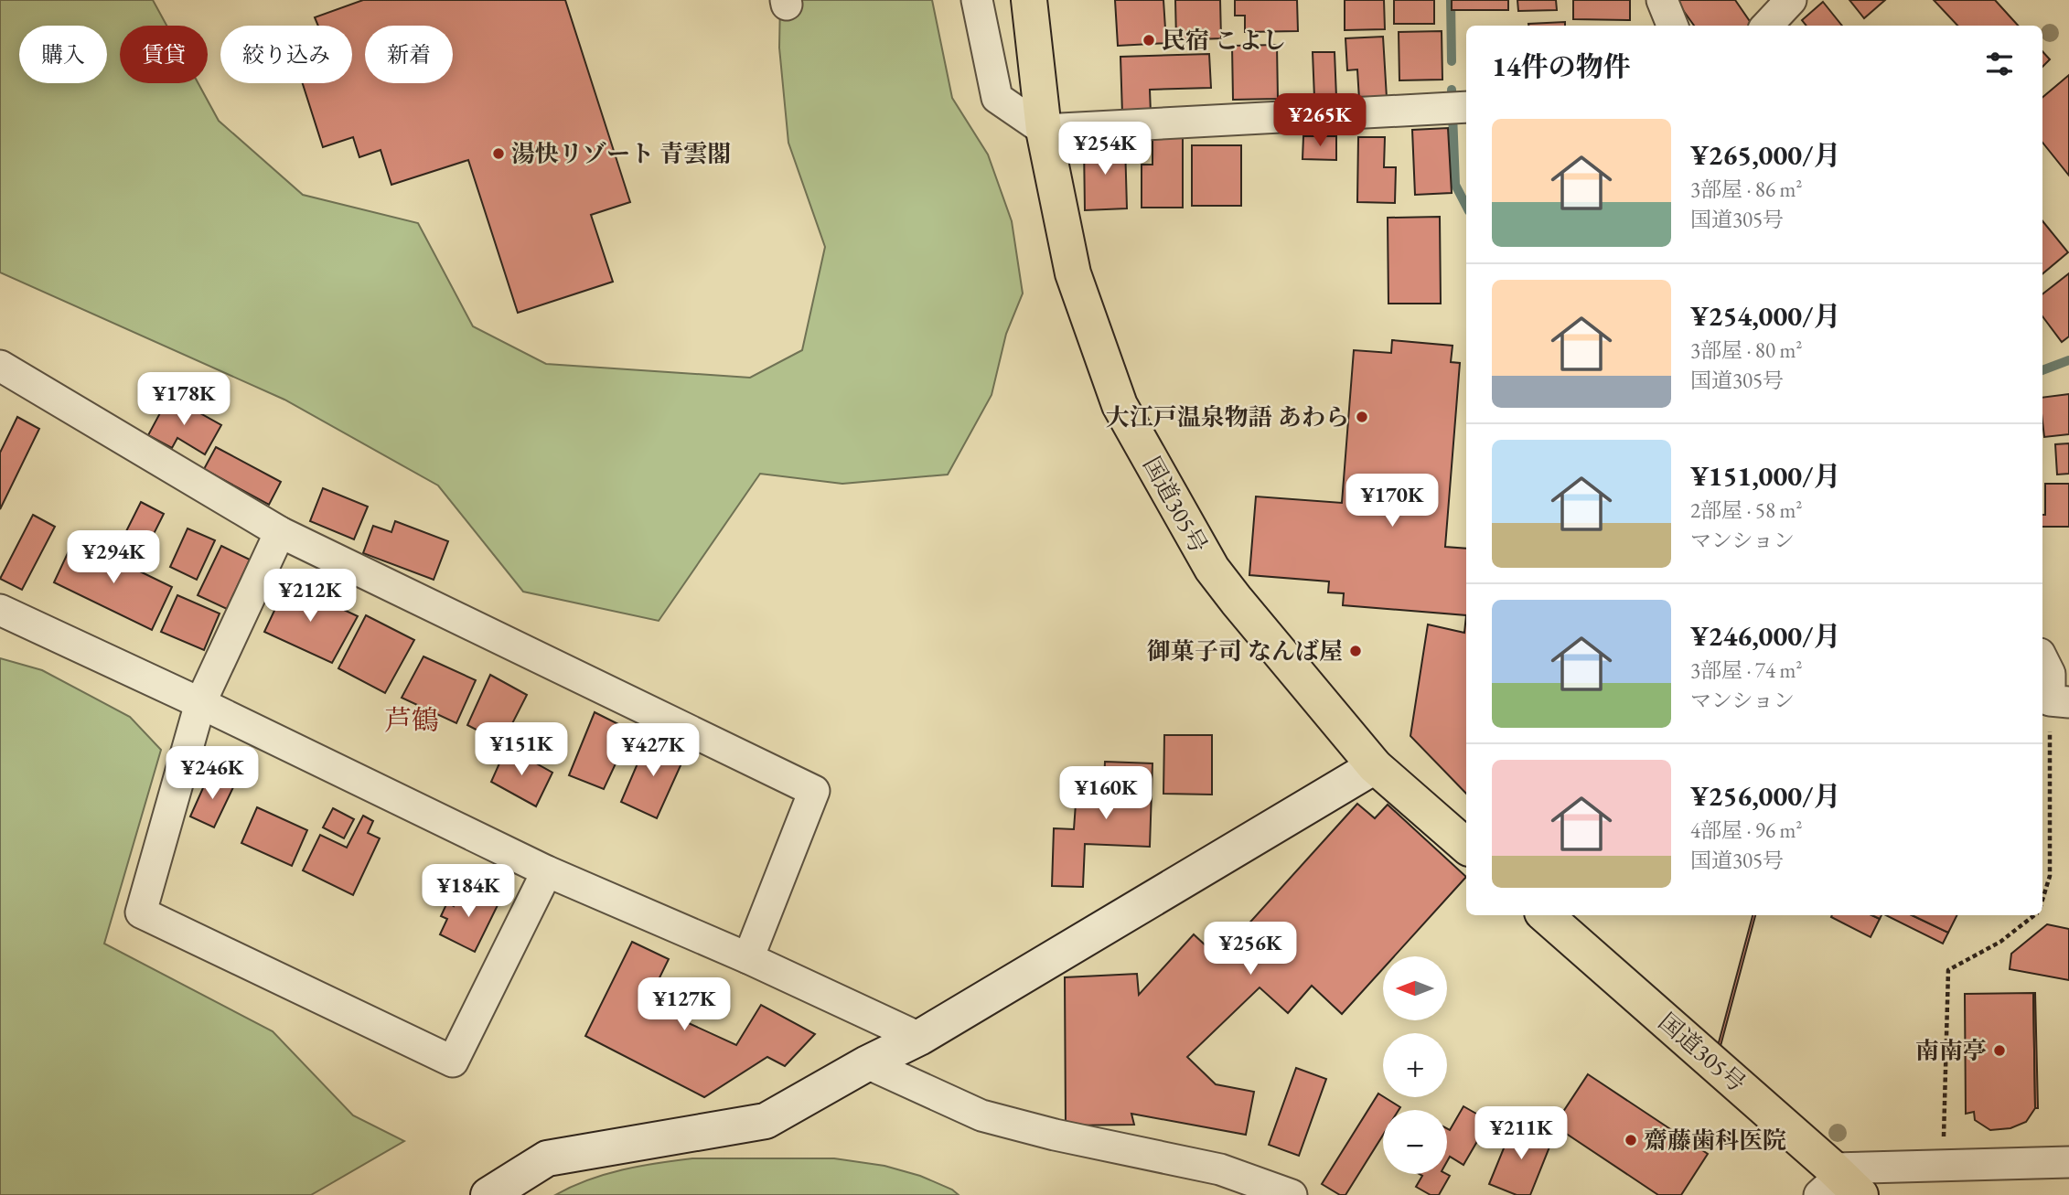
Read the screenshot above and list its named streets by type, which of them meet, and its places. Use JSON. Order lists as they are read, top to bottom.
{
  "streets": {
    "highway": ["国道305号"]
  },
  "districts": ["芦鶴"],
  "places": [
    "民宿 こよし",
    "湯快リゾート 青雲閣",
    "大江戸温泉物語 あわら",
    "御菓子司 なんば屋",
    "南南亭",
    "齋藤歯科医院"
  ],
  "north": "left",
  "page": {
    "chip": [
      "購入",
      "賃貸",
      "絞り込み",
      "新着"
    ],
    "heading": "14件の物件",
    "price": [
      "¥265K",
      "¥254K",
      "¥178K",
      "¥170K",
      "¥294K",
      "¥212K",
      "¥151K",
      "¥427K",
      "¥246K",
      "¥160K",
      "¥184K",
      "¥256K",
      "¥127K",
      "¥211K"
    ],
    "list": [
      {
        "name": "¥265,000/月",
        "note": "3部屋 · 86 m² · 国道305号"
      },
      {
        "name": "¥254,000/月",
        "note": "3部屋 · 80 m² · 国道305号"
      },
      {
        "name": "¥151,000/月",
        "note": "2部屋 · 58 m² · マンション"
      },
      {
        "name": "¥246,000/月",
        "note": "3部屋 · 74 m² · マンション"
      },
      {
        "name": "¥256,000/月",
        "note": "4部屋 · 96 m² · 国道305号"
      }
    ],
    "map_buttons": ["+", "−"]
  }
}
